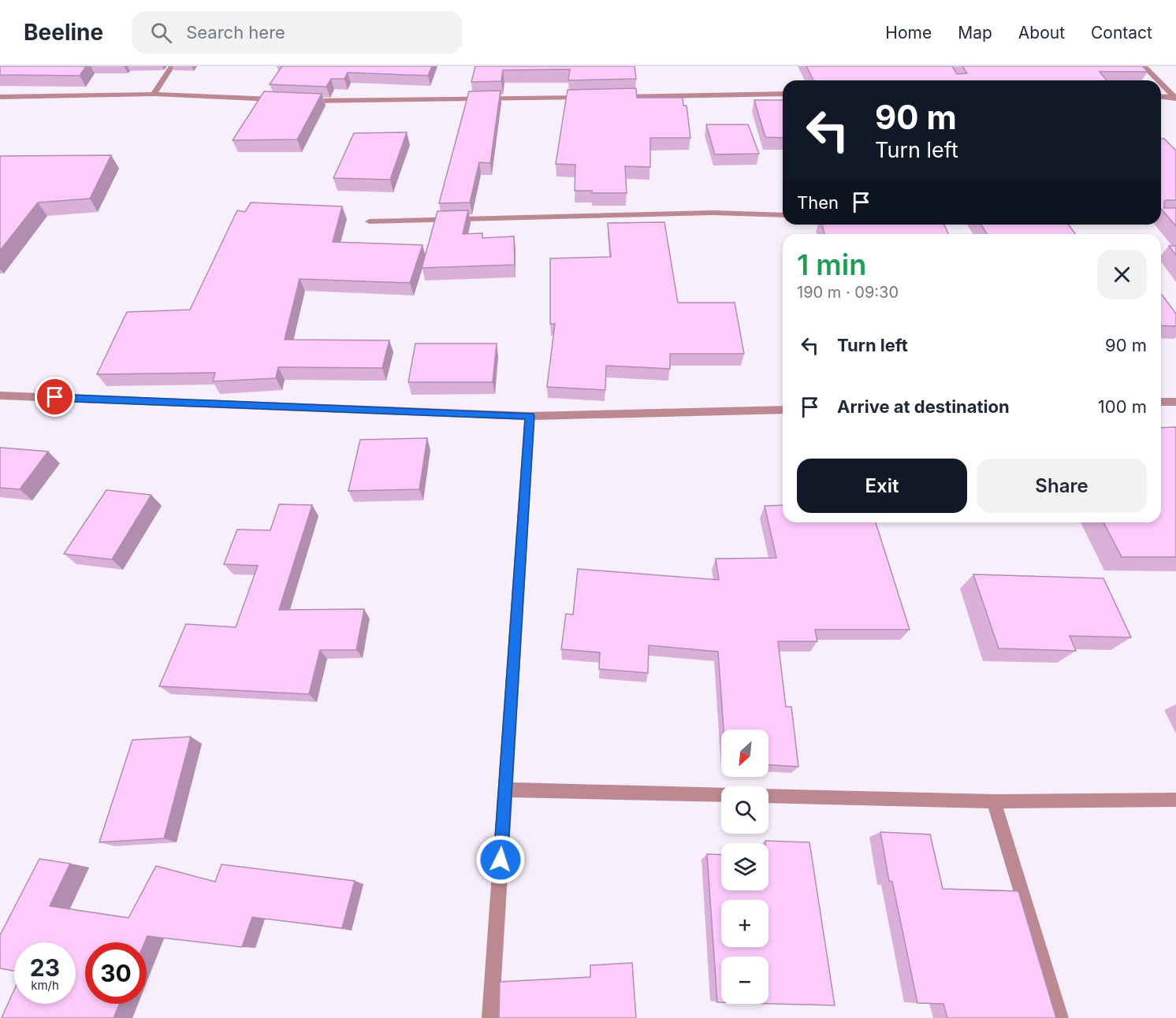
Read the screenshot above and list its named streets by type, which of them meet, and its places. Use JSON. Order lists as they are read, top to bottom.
{
  "north": "bottom left",
  "page": {
    "header": "Beeline",
    "search": "Search here",
    "nav": [
      "Home",
      "Map",
      "About",
      "Contact"
    ],
    "turn": ["90 m", "Turn left"],
    "then": "Then",
    "heading": ["1 min", "190 m · 09:30"],
    "list": [
      {
        "name": "Turn left",
        "value": "90 m"
      },
      {
        "name": "Arrive at destination",
        "value": "100 m"
      }
    ],
    "buttons": ["Exit", "Share"],
    "map_buttons": ["+", "−"],
    "speed": "23 km/h",
    "limit": "30"
  }
}
